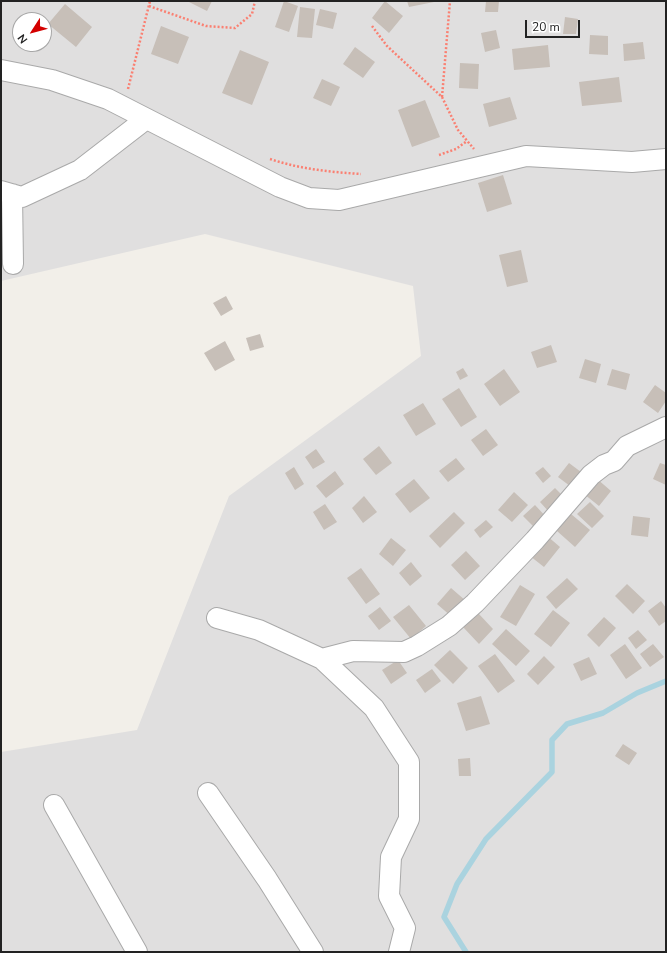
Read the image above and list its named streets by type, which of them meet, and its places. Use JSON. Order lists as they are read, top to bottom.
{
  "scale_bar": "20 m",
  "north": "bottom left"
}
